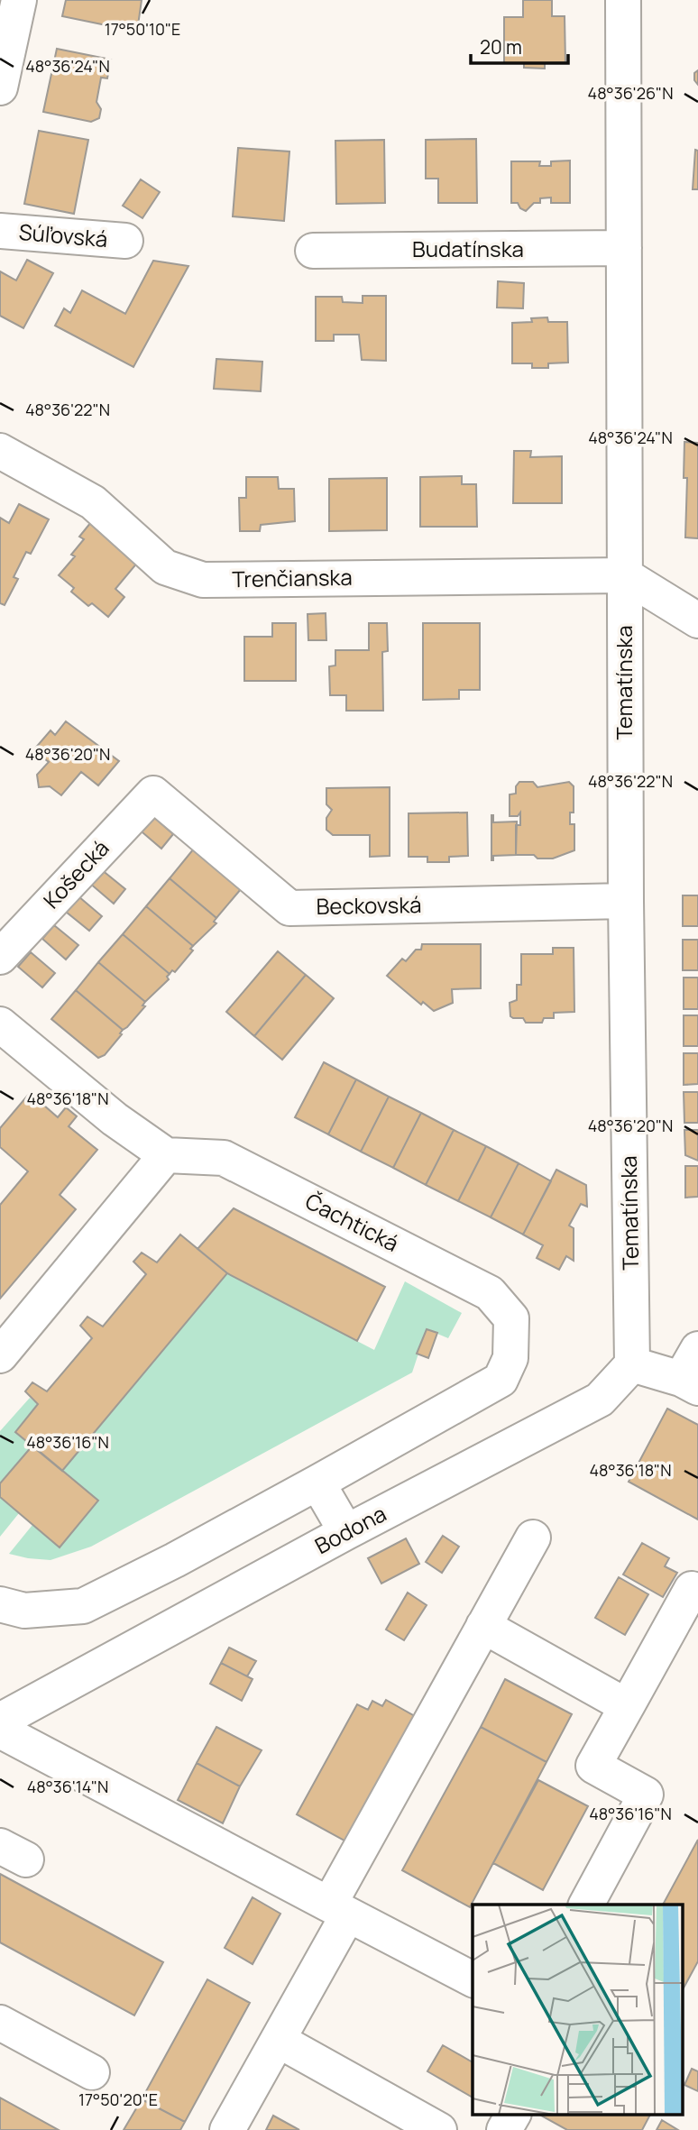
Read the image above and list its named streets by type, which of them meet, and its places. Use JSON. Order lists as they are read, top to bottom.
{
  "streets": {
    "street": [
      "Súľovská",
      "Budatínska",
      "Trenčianska",
      "Tematínska",
      "Košecká",
      "Beckovská",
      "Čachtická",
      "Bodona"
    ]
  },
  "crossings": [
    ["Budatínska", "Tematínska"],
    ["Trenčianska", "Tematínska"],
    ["Tematínska", "Beckovská"],
    ["Tematínska", "Bodona"],
    ["Košecká", "Beckovská"]
  ],
  "scale_bar": "20 m",
  "coordinates": [
    "17°50'10\"E",
    "48°36'24\"N",
    "48°36'26\"N",
    "48°36'22\"N",
    "48°36'20\"N",
    "48°36'18\"N",
    "48°36'16\"N",
    "48°36'14\"N",
    "17°50'20\"E"
  ]
}
